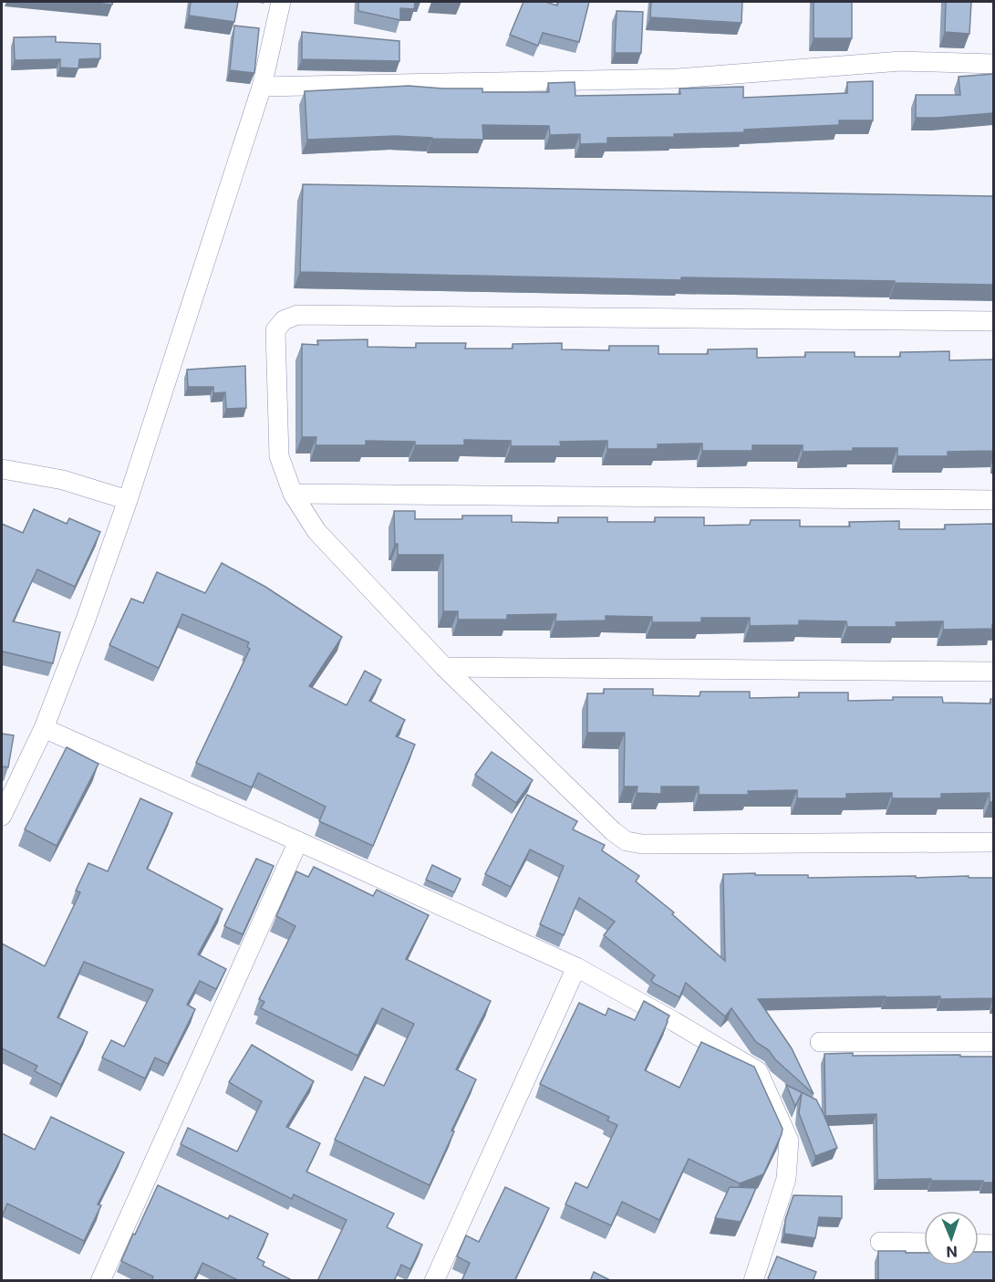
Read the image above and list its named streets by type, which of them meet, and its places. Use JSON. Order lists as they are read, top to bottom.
{
  "north": "bottom"
}
